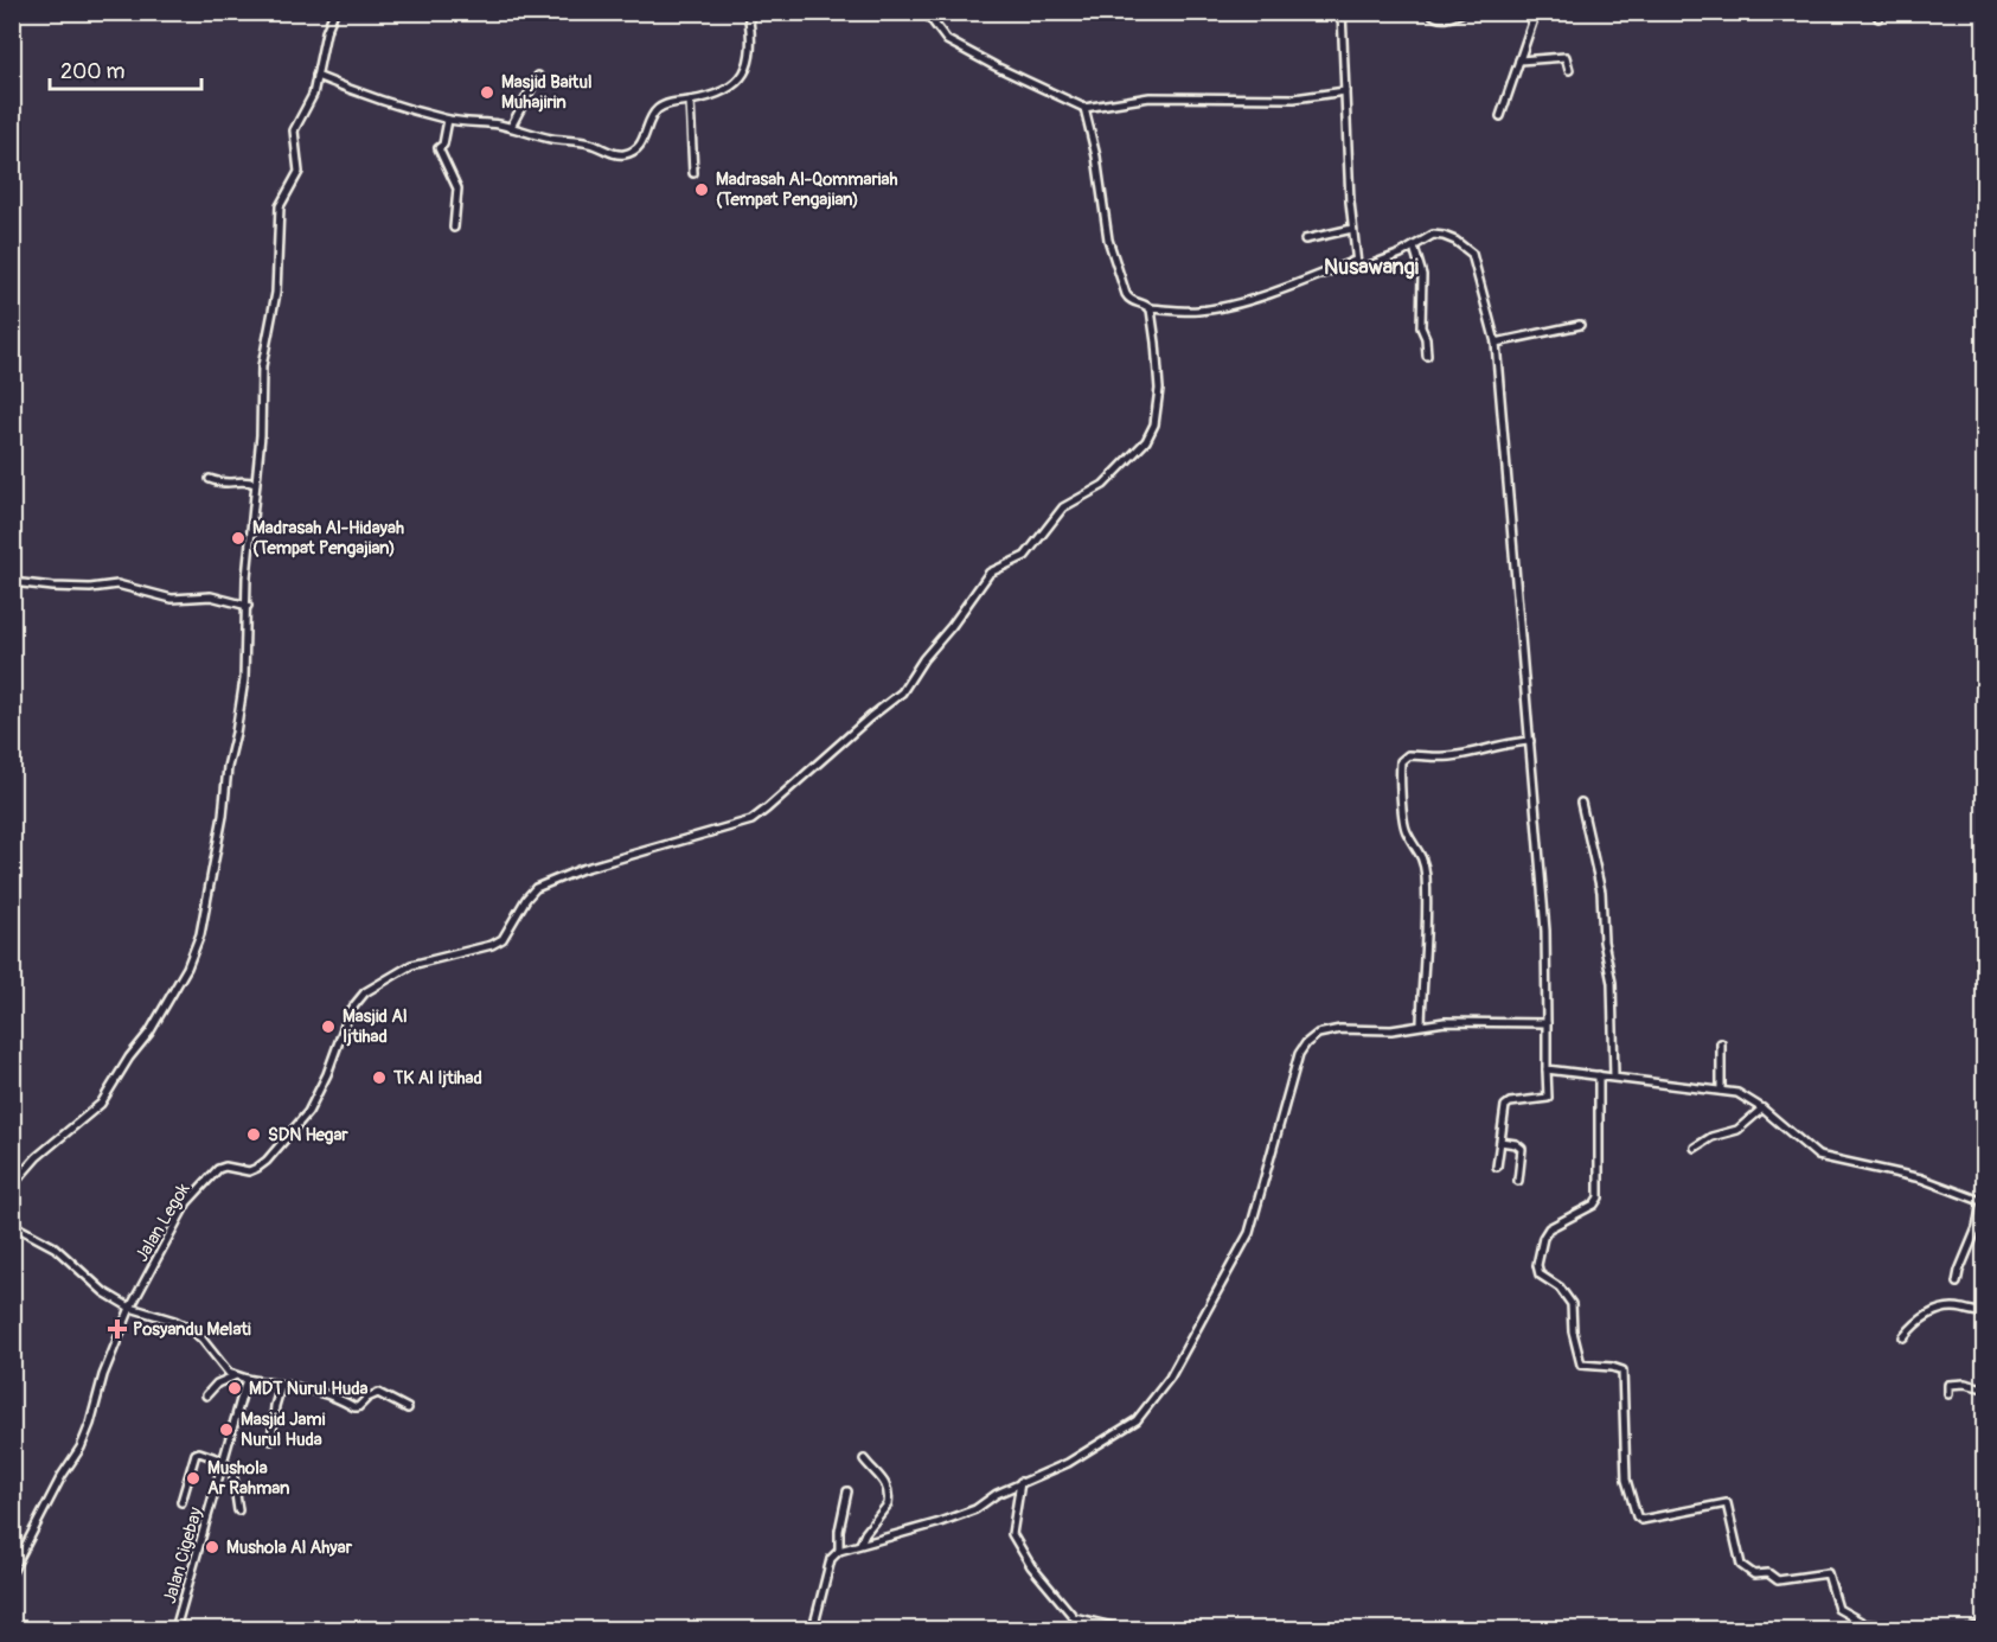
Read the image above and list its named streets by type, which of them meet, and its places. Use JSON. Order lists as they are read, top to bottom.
{
  "streets": {
    "street": ["Jalan Legok", "Jalan Cigebay"]
  },
  "districts": ["Nusawangi"],
  "places": {
    "other": [
      "Masjid Baitul Muhajirin",
      "Madrasah Al-Qommariah (Tempat Pengajian)",
      "Madrasah Al-Hidayah (Tempat Pengajian)",
      "Masjid Al Ijtihad",
      "TK Al Ijtihad",
      "SDN Hegar",
      "MDT Nurul Huda",
      "Masjid Jami Nurul Huda",
      "Mushola Ar Rahman",
      "Mushola Al Ahyar"
    ],
    "health": ["Posyandu Melati"]
  },
  "scale_bar": "200 m"
}
